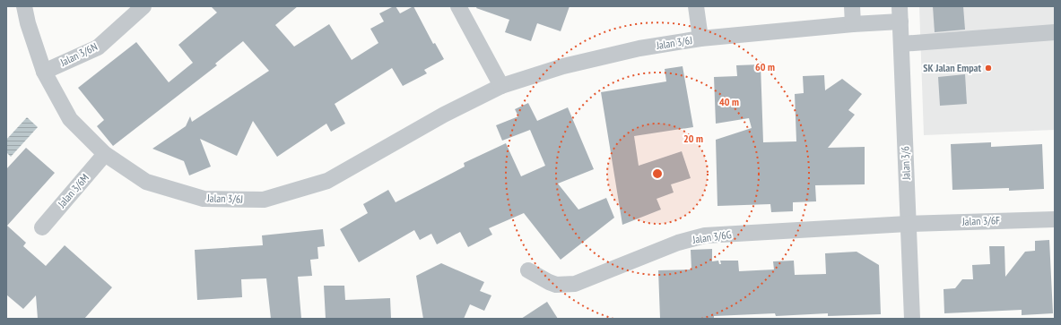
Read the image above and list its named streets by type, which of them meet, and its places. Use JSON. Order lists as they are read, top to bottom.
{
  "streets": {
    "street": [
      "Jalan 3/6J",
      "Jalan 3/6N",
      "Jalan 3/6",
      "Jalan 3/6M",
      "Jalan 3/6F",
      "Jalan 3/6G"
    ]
  },
  "crossings": [
    ["Jalan 3/6J", "Jalan 3/6N"],
    ["Jalan 3/6J", "Jalan 3/6"],
    ["Jalan 3/6J", "Jalan 3/6M"],
    ["Jalan 3/6", "Jalan 3/6F"],
    ["Jalan 3/6", "Jalan 3/6G"],
    ["Jalan 3/6F", "Jalan 3/6G"]
  ],
  "places": ["SK Jalan Empat"],
  "rings": ["60 m", "40 m", "20 m"]
}
